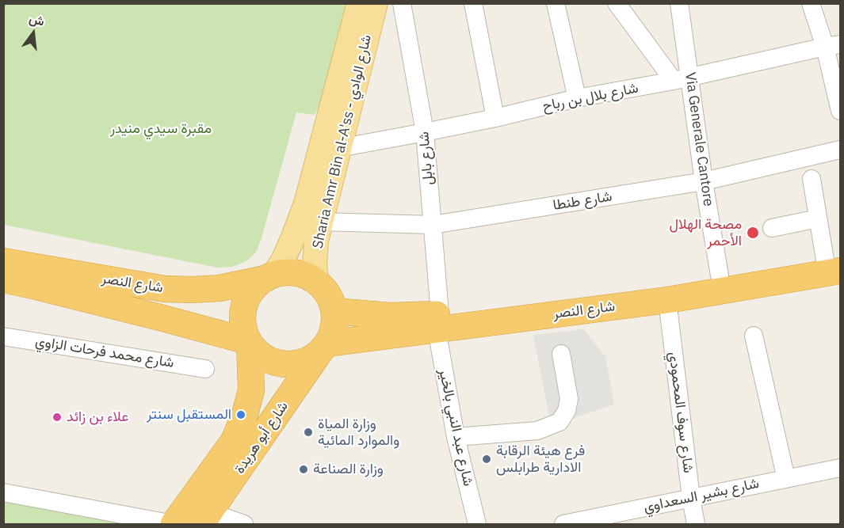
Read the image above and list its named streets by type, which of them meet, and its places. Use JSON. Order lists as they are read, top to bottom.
{
  "streets": {
    "highway": ["شارع النصر", "شارع أبو هريدة"],
    "main road": ["Sharia Amr Bin al-A'ss - شارع الوادي"],
    "street": [
      "شارع بلال بن رباح",
      "Via Generale Cantore",
      "شارع بابل",
      "شارع طنطا",
      "شارع محمد فرحات الزاوي",
      "شارع سوف المحمودي",
      "شارع عبد النبي بالخير",
      "شارع بشير السعداوي"
    ]
  },
  "crossings": [
    ["شارع بلال بن رباح", "Via Generale Cantore"],
    ["شارع بلال بن رباح", "Sharia Amr Bin al-A'ss - شارع الوادي"],
    ["شارع بلال بن رباح", "شارع بابل"],
    ["Via Generale Cantore", "شارع طنطا"],
    ["Via Generale Cantore", "شارع النصر"],
    ["Sharia Amr Bin al-A'ss - شارع الوادي", "شارع طنطا"],
    ["Sharia Amr Bin al-A'ss - شارع الوادي", "شارع النصر"],
    ["Sharia Amr Bin al-A'ss - شارع الوادي", "شارع أبو هريدة"],
    ["شارع بابل", "شارع طنطا"],
    ["شارع بابل", "شارع النصر"],
    ["شارع بابل", "شارع عبد النبي بالخير"],
    ["شارع النصر", "شارع سوف المحمودي"],
    ["شارع النصر", "شارع عبد النبي بالخير"],
    ["شارع النصر", "شارع أبو هريدة"],
    ["شارع سوف المحمودي", "شارع بشير السعداوي"]
  ],
  "parks": ["مقبرة سيدي منيدر"],
  "places": [
    "مصحة الهلال الأحمر",
    "المستقبل سنتر",
    "علاء بن زائد",
    "وزارة المياة والموارد المائية",
    "فرع هيئة الرقابة الادارية طرابلس",
    "وزارة الصناعة"
  ],
  "north": "top"
}
